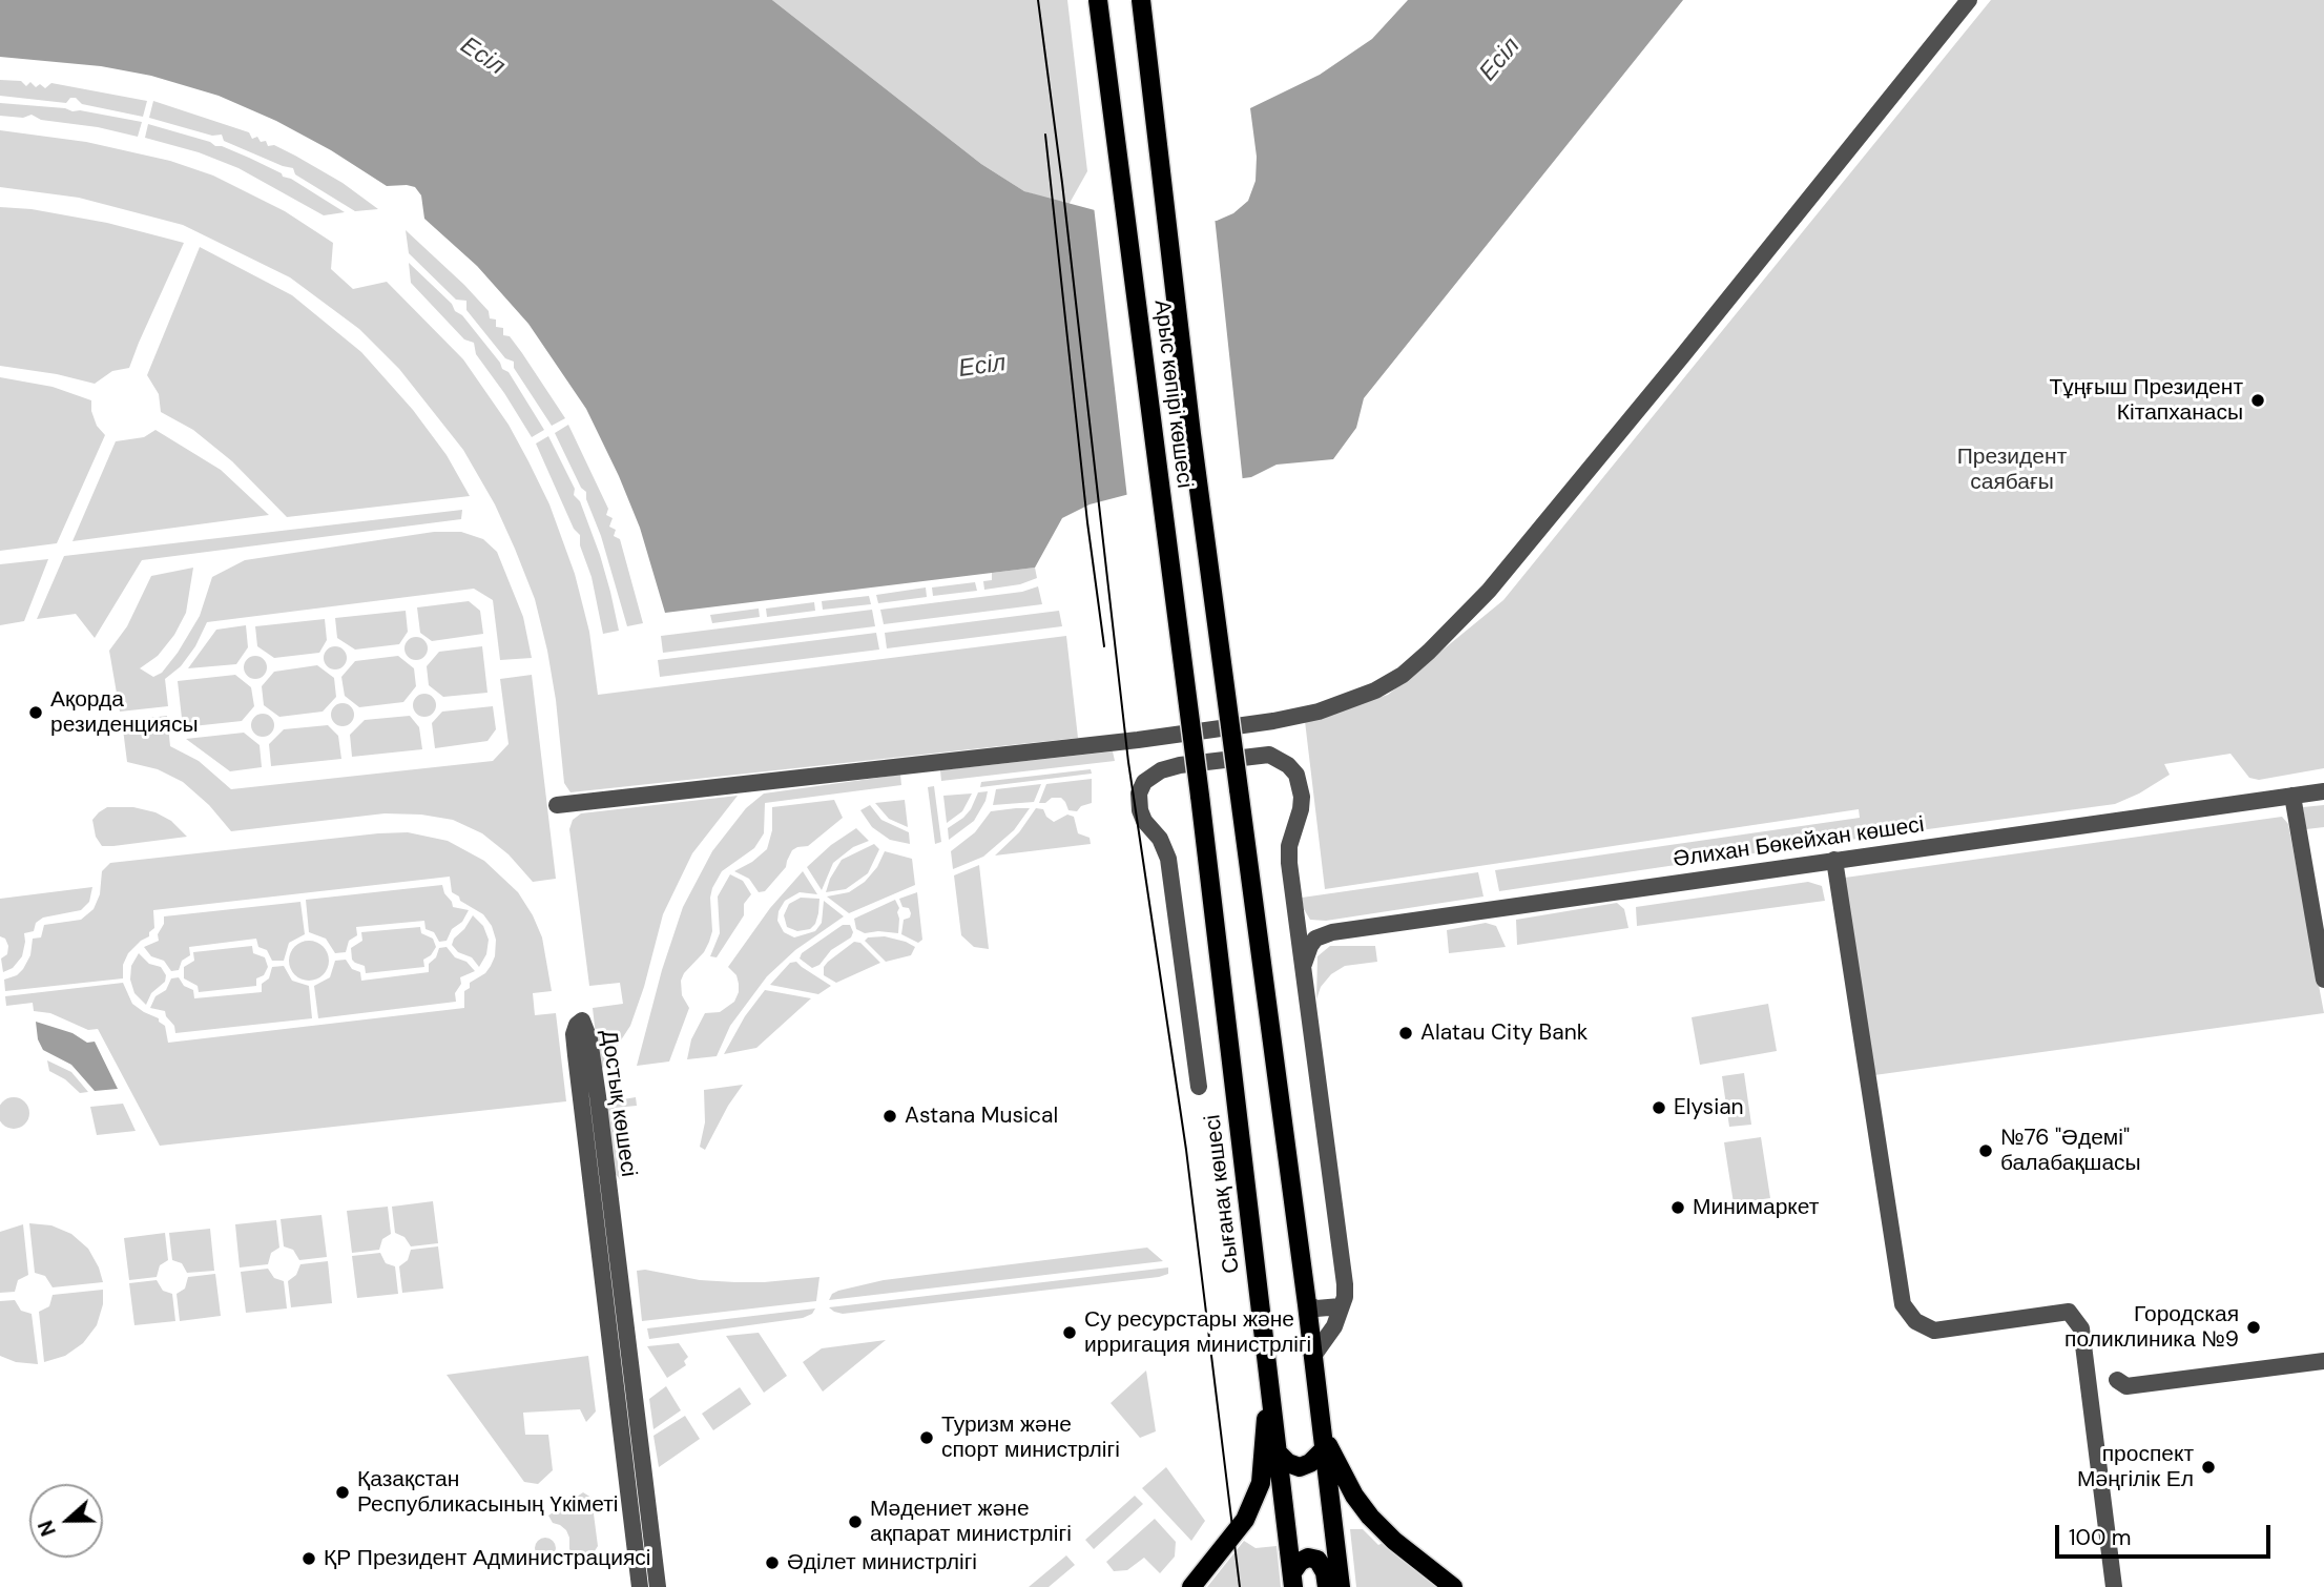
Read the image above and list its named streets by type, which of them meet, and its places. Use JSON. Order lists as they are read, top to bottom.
{
  "streets": {
    "main road": ["Арыс көпірі көшесі", "Сығанақ көшесі"],
    "street": ["Әлихан Бөкейхан көшесі", "Достық көшесі"]
  },
  "crossings": [
    ["Арыс көпірі көшесі", "Сығанақ көшесі"]
  ],
  "water": ["Есіл"],
  "parks": ["Президент саябағы"],
  "places": [
    "Тұңғыш Президент Кітапханасы",
    "Ақорда резиденциясы",
    "Alatau City Bank",
    "Elysian",
    "Astana Musical",
    "№76 \"Әдемі\" балабақшасы",
    "Минимаркет",
    "Городская поликлиника №9",
    "Су ресурстары және ирригация министрлігі",
    "Туризм және спорт министрлігі",
    "проспект Мәңгілік Ел",
    "Қазақстан Республикасының Үкіметі",
    "Мәдениет және ақпарат министрлігі",
    "ҚР Президент Администрациясі",
    "Әділет министрлігі"
  ],
  "scale_bar": "100 m",
  "north": "left"
}
